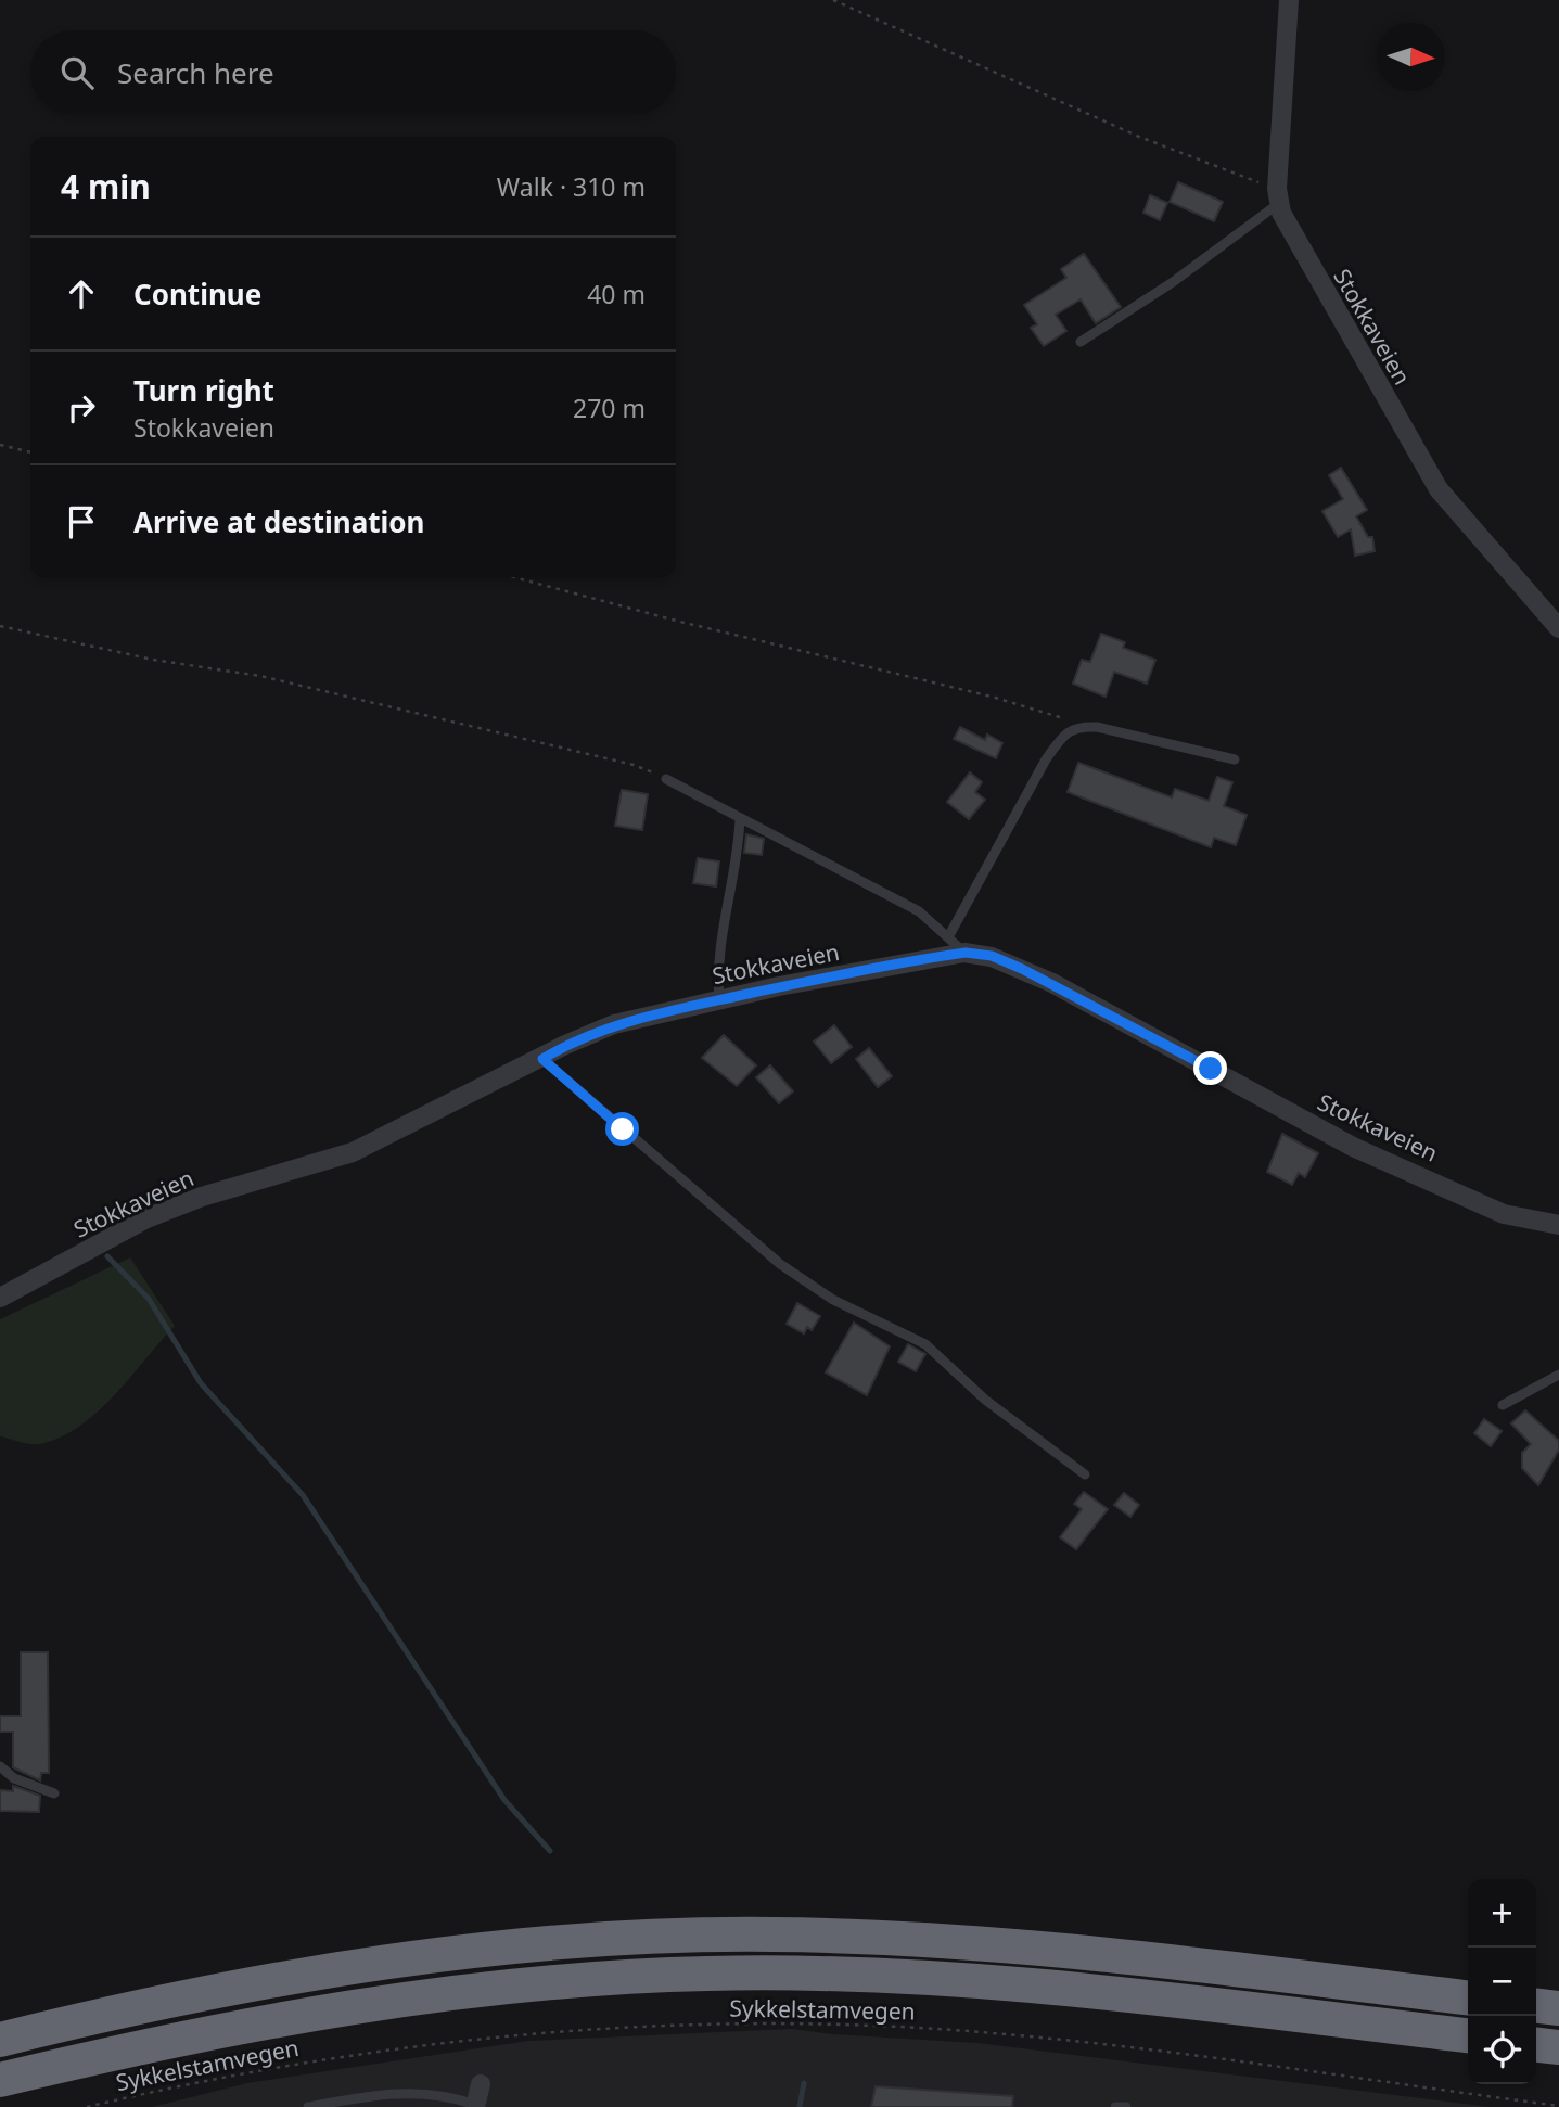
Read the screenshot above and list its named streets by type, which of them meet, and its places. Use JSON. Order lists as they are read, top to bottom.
{
  "streets": {
    "street": ["Stokkaveien"],
    "path": ["Sykkelstamvegen"]
  },
  "north": "right",
  "page": {
    "search": "Search here",
    "heading": ["4 min", "Walk · 310 m"],
    "list": [
      ["Continue", "40 m"],
      ["Turn right", "Stokkaveien", "270 m"],
      "Arrive at destination"
    ],
    "map_buttons": ["+", "−"]
  }
}
